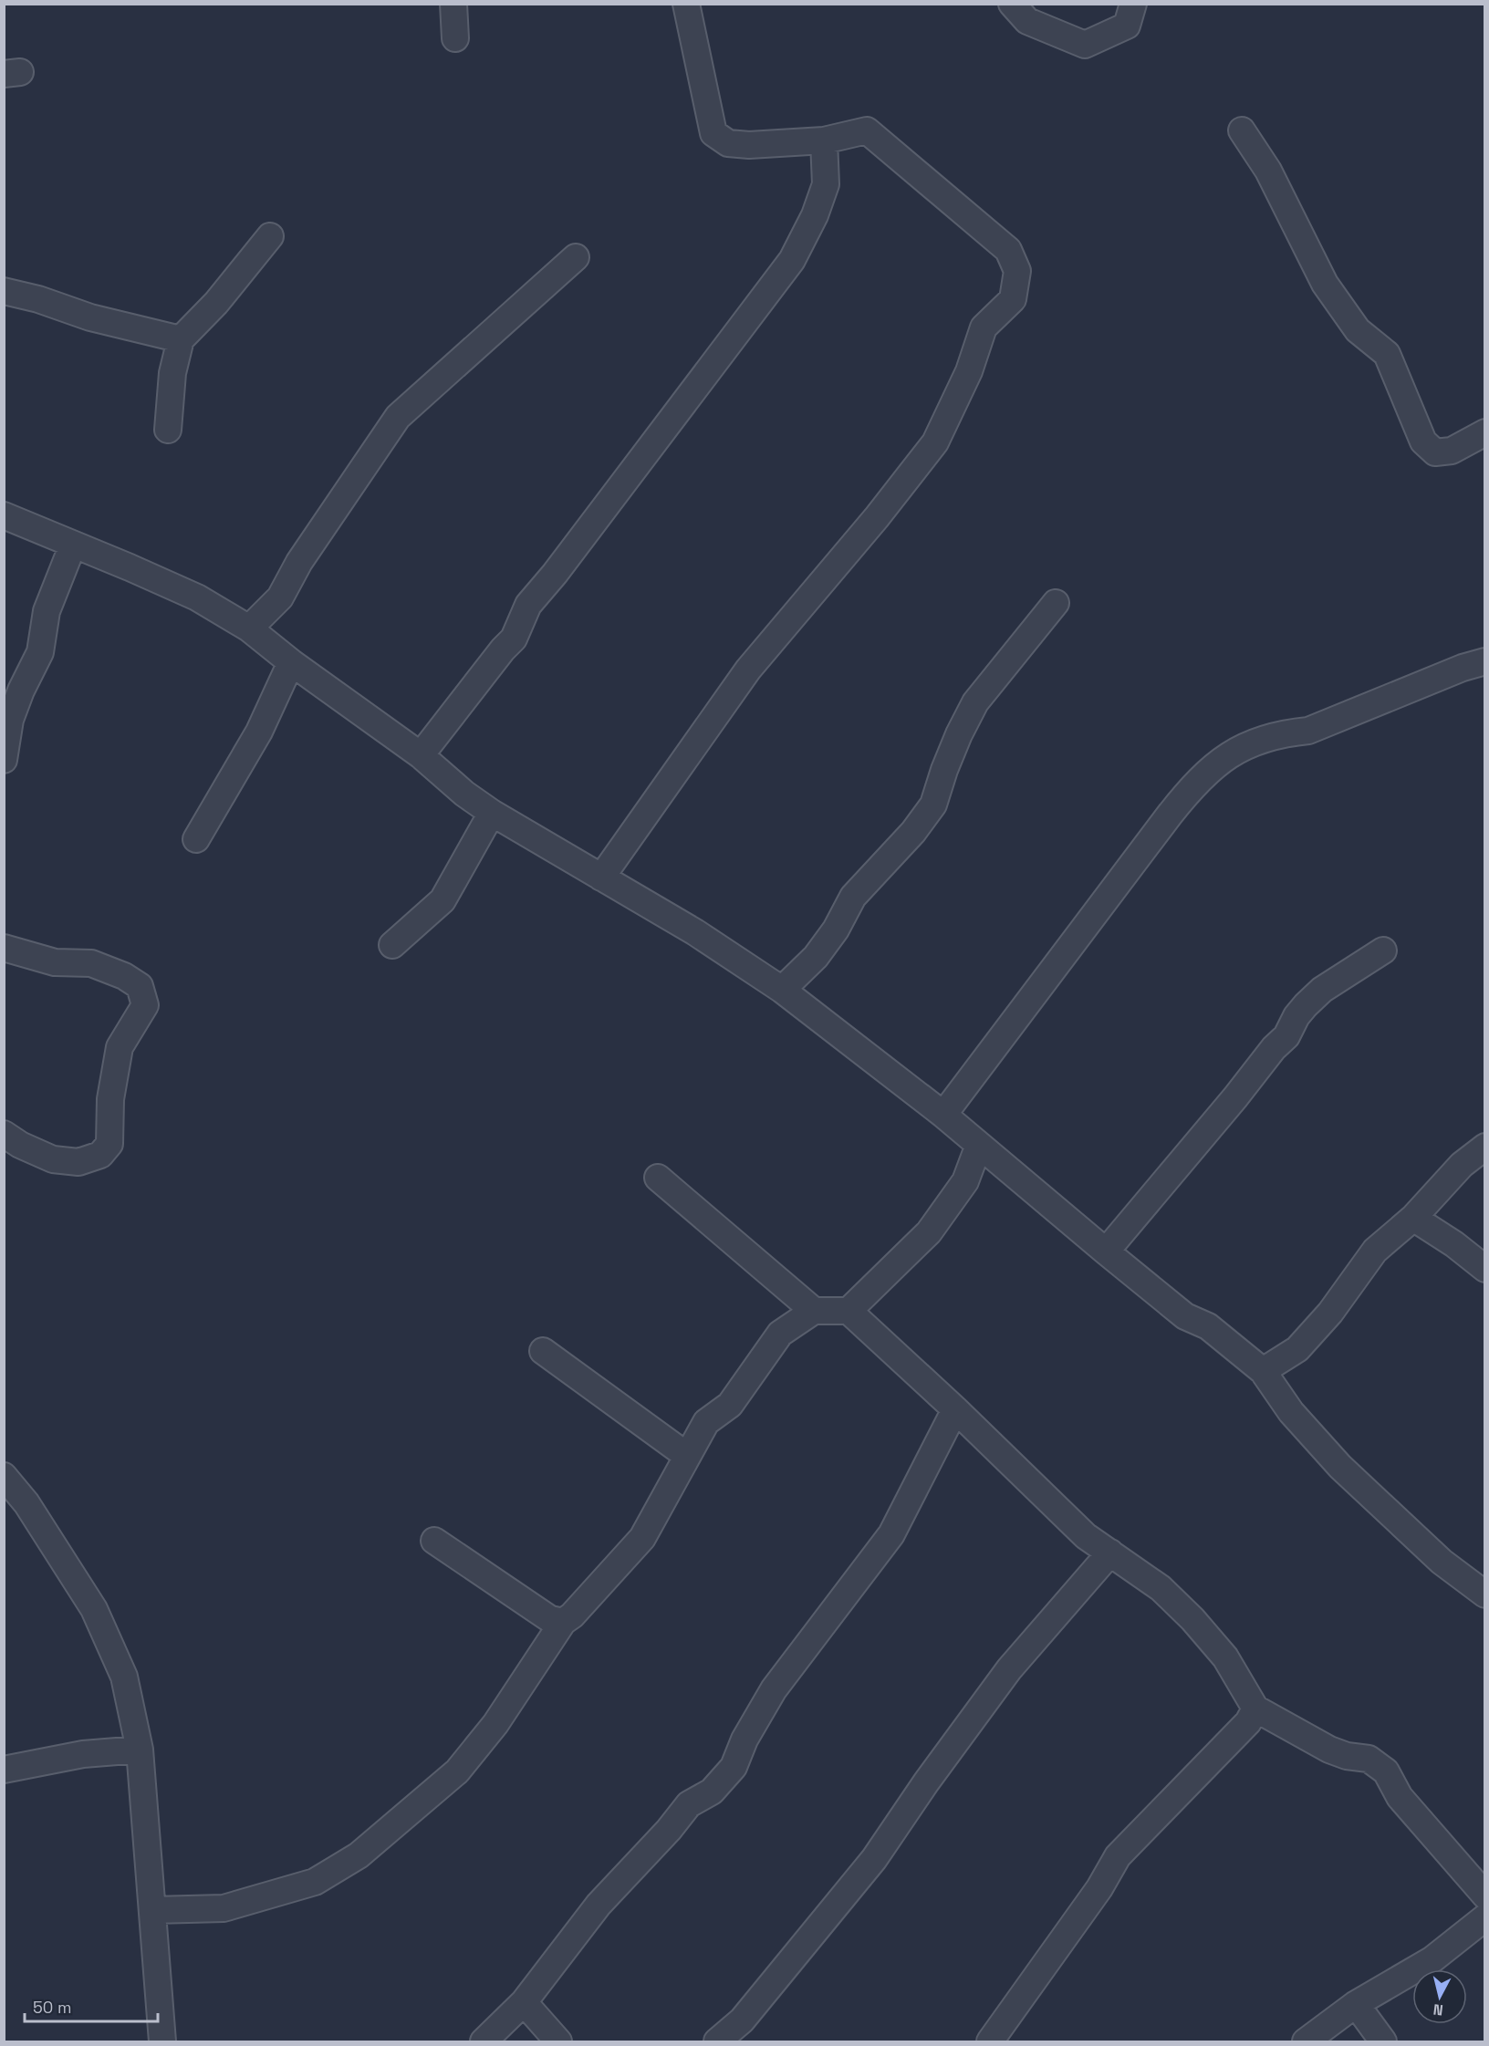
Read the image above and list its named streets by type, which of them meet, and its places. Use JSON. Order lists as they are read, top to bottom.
{
  "scale_bar": "50 m",
  "north": "bottom"
}
